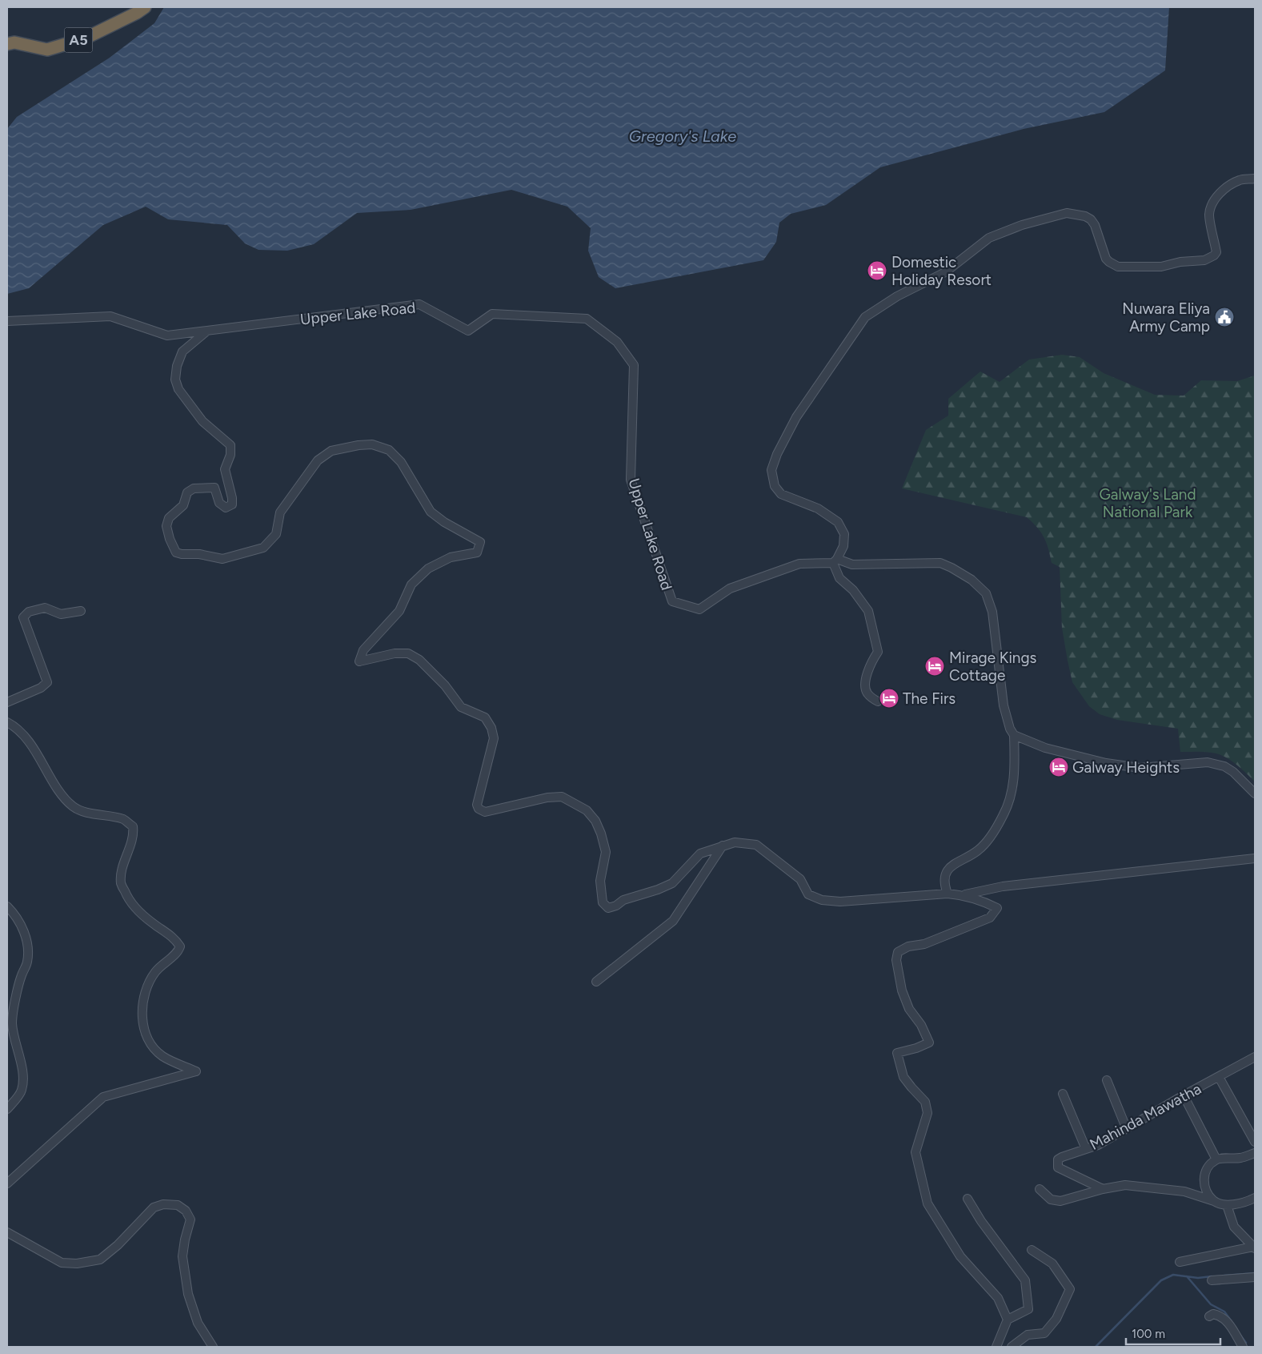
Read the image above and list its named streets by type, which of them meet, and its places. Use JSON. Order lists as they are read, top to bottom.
{
  "streets": {
    "highway": ["A5"],
    "street": ["Upper Lake Road", "Mahinda Mawatha"]
  },
  "water": ["Gregory's Lake"],
  "parks": ["Galway's Land National Park"],
  "places": {
    "hotel": [
      "Domestic Holiday Resort",
      "Mirage Kings Cottage",
      "The Firs",
      "Galway Heights"
    ],
    "public building": ["Nuwara Eliya Army Camp"]
  },
  "scale_bar": "100 m"
}
